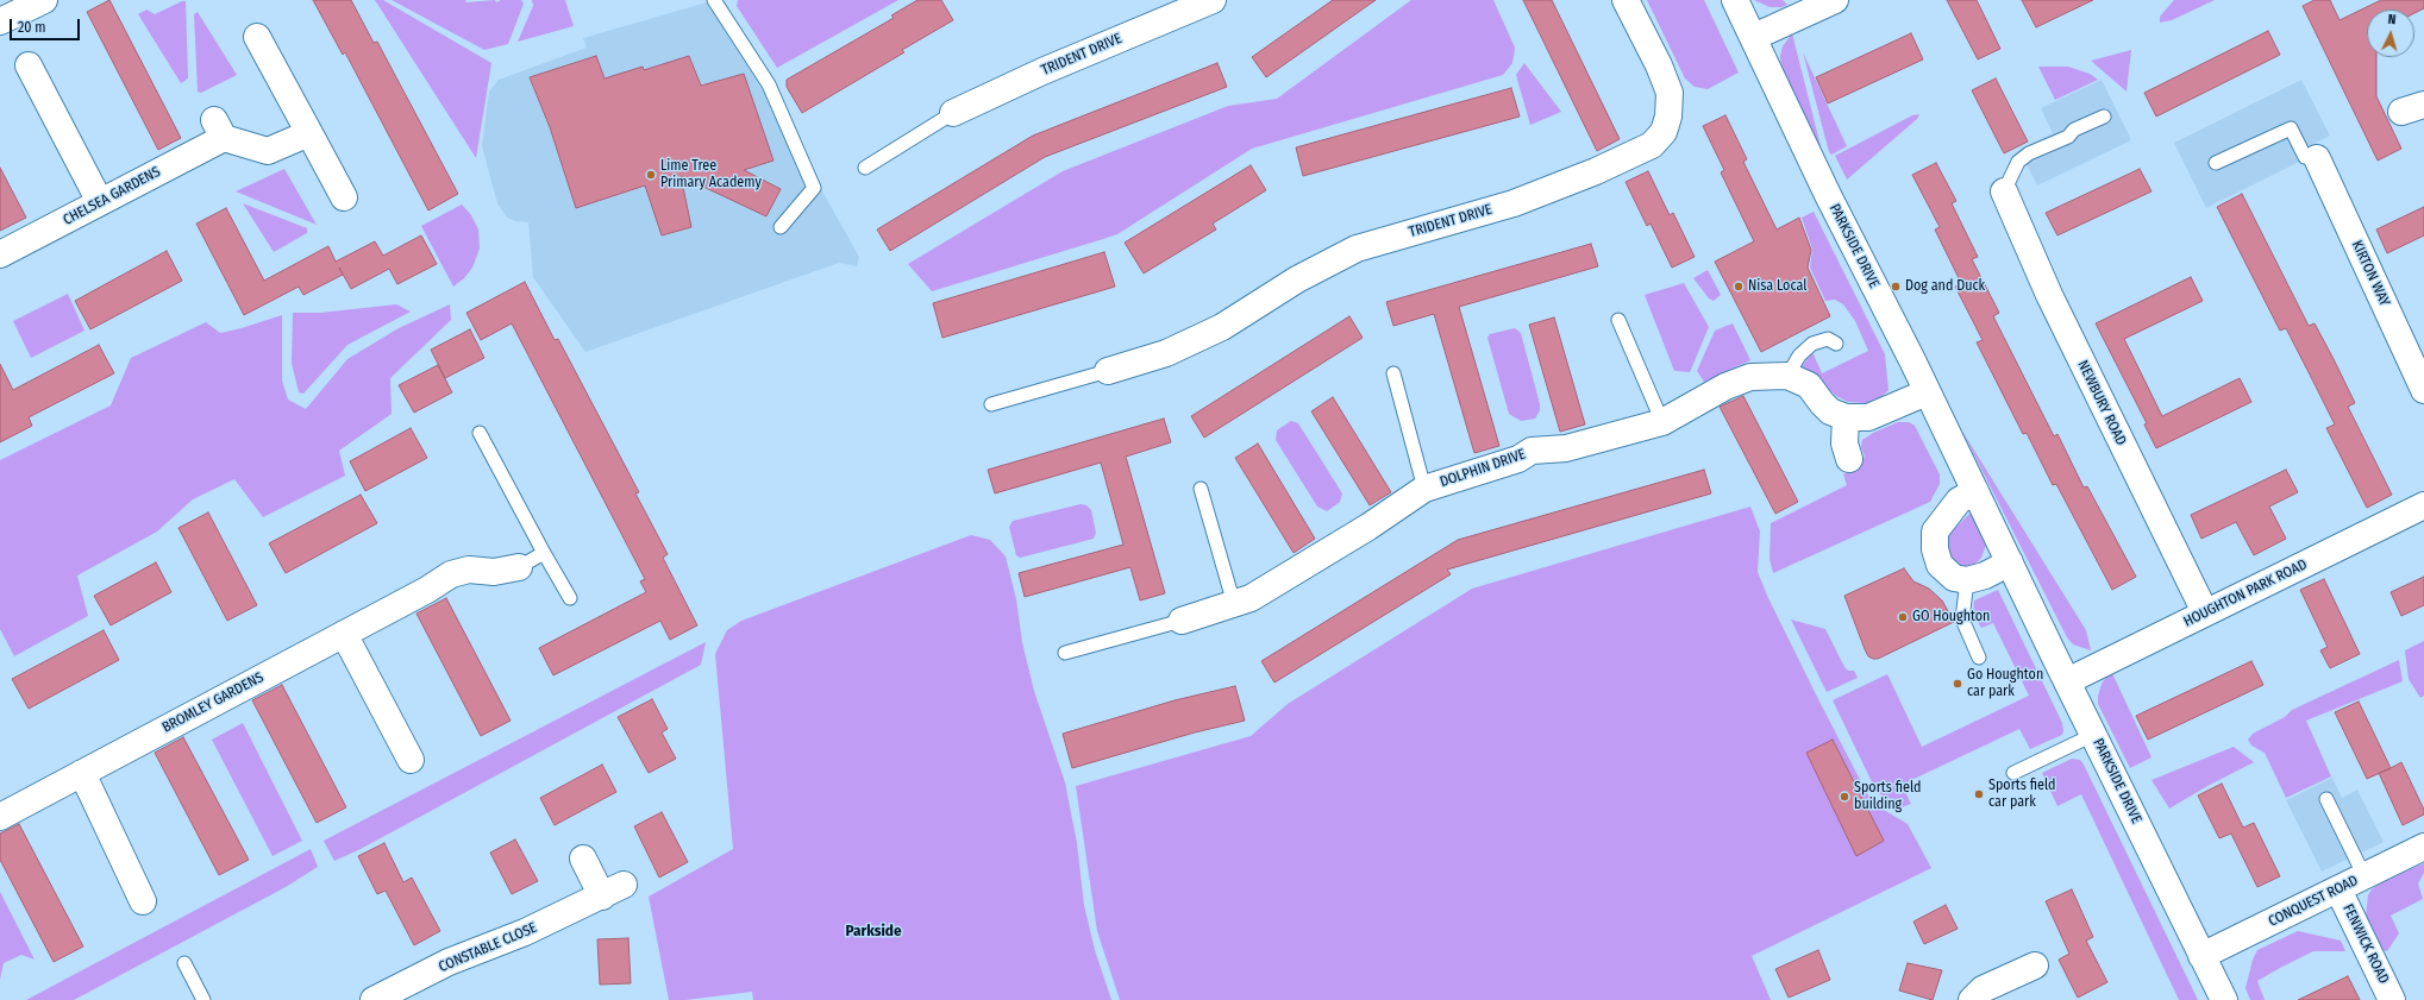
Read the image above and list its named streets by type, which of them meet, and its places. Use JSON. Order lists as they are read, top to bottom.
{
  "streets": {
    "street": [
      "TRIDENT DRIVE",
      "CHELSEA GARDENS",
      "PARKSIDE DRIVE",
      "KIRTON WAY",
      "NEWBURY ROAD",
      "DOLPHIN DRIVE",
      "HOUGHTON PARK ROAD",
      "BROMLEY GARDENS",
      "CONQUEST ROAD",
      "FENWICK ROAD",
      "CONSTABLE CLOSE"
    ]
  },
  "crossings": [
    ["PARKSIDE DRIVE", "DOLPHIN DRIVE"],
    ["PARKSIDE DRIVE", "HOUGHTON PARK ROAD"],
    ["PARKSIDE DRIVE", "CONQUEST ROAD"],
    ["NEWBURY ROAD", "HOUGHTON PARK ROAD"],
    ["CONQUEST ROAD", "FENWICK ROAD"]
  ],
  "districts": ["Parkside"],
  "places": [
    "Lime Tree Primary Academy",
    "Nisa Local",
    "Dog and Duck",
    "GO Houghton",
    "Go Houghton car park",
    "Sports field car park",
    "Sports field building"
  ],
  "scale_bar": "20 m",
  "north": "top"
}
